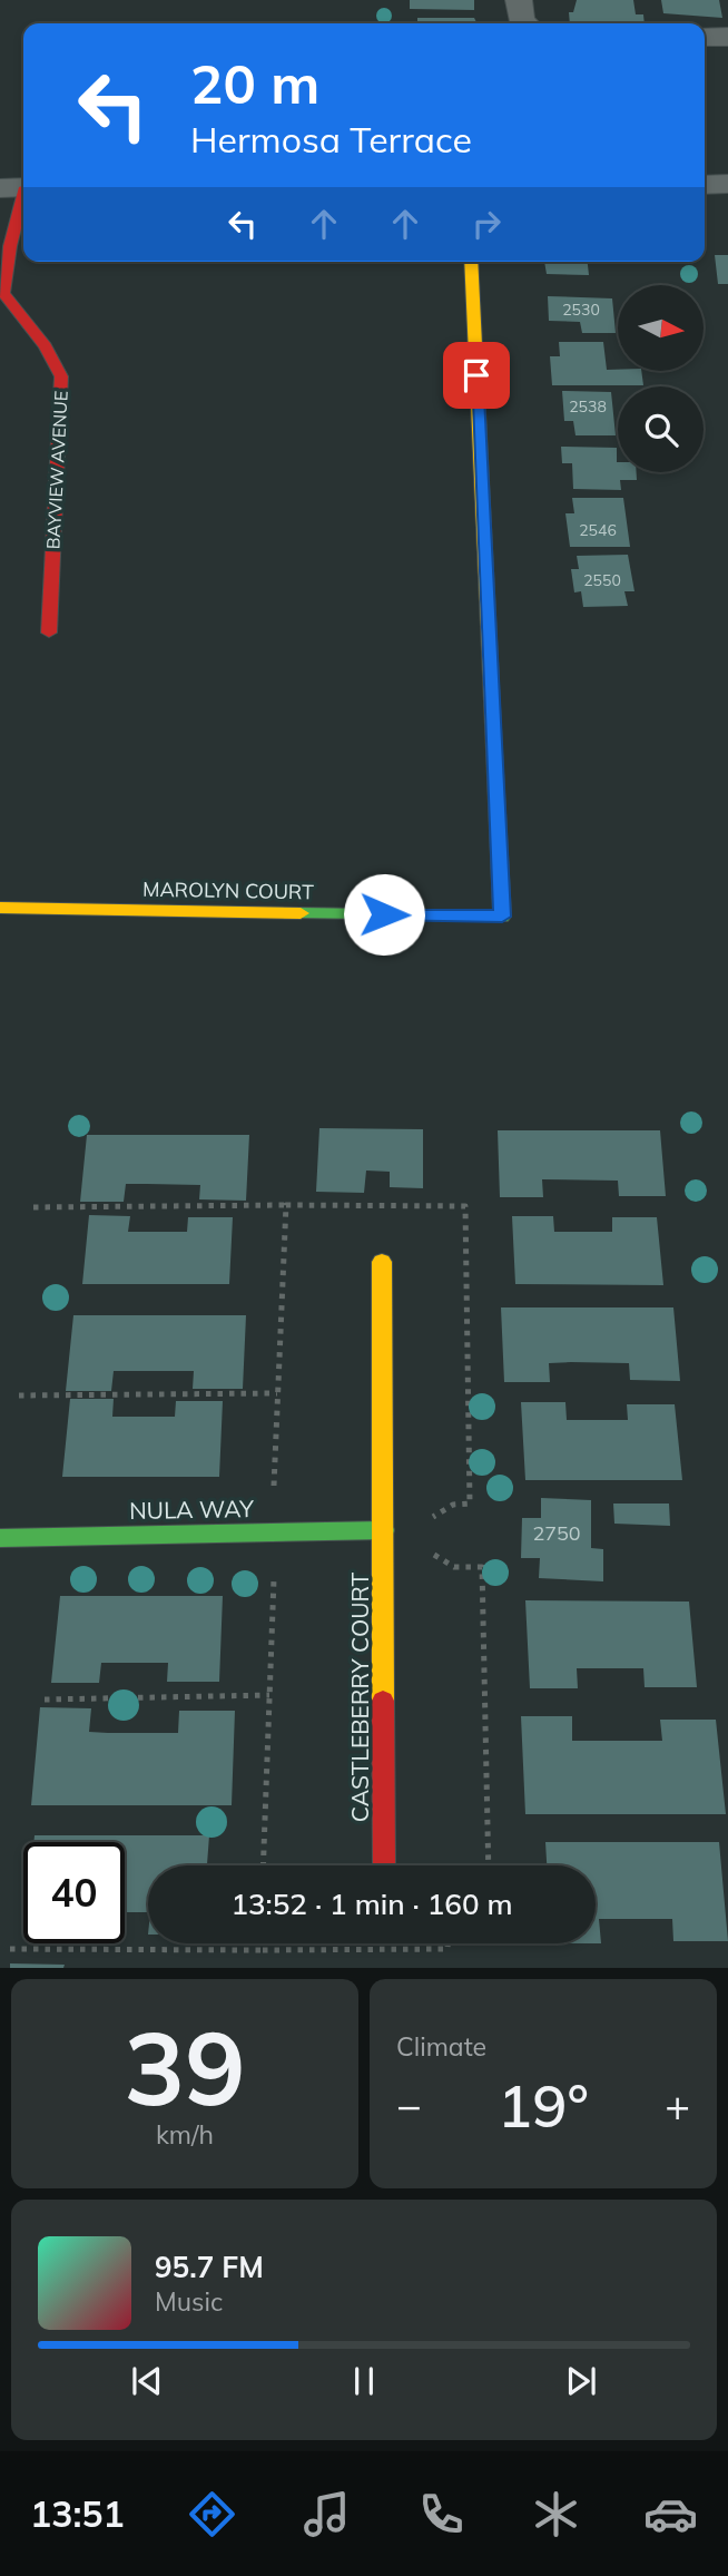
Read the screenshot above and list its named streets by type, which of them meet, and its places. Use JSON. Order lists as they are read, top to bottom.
{
  "streets": {
    "street": [
      "BAYVIEW AVENUE",
      "MAROLYN COURT",
      "NULA WAY",
      "CASTLEBERRY COURT"
    ]
  },
  "crossings": [
    ["NULA WAY", "CASTLEBERRY COURT"]
  ],
  "house_numbers": [
    "2530",
    "2538",
    "2546",
    "2550",
    "2750"
  ],
  "north": "right",
  "page": {
    "turn": ["20 m", "Hermosa Terrace"],
    "limit": "40",
    "trip": "13:52 · 1 min · 160 m",
    "tile": [
      ["39", "km/h"],
      "Climate"
    ],
    "heat": ["−", "19°", "+"],
    "song": ["95.7 FM", "Music"],
    "tabs": "13:51"
  }
}
